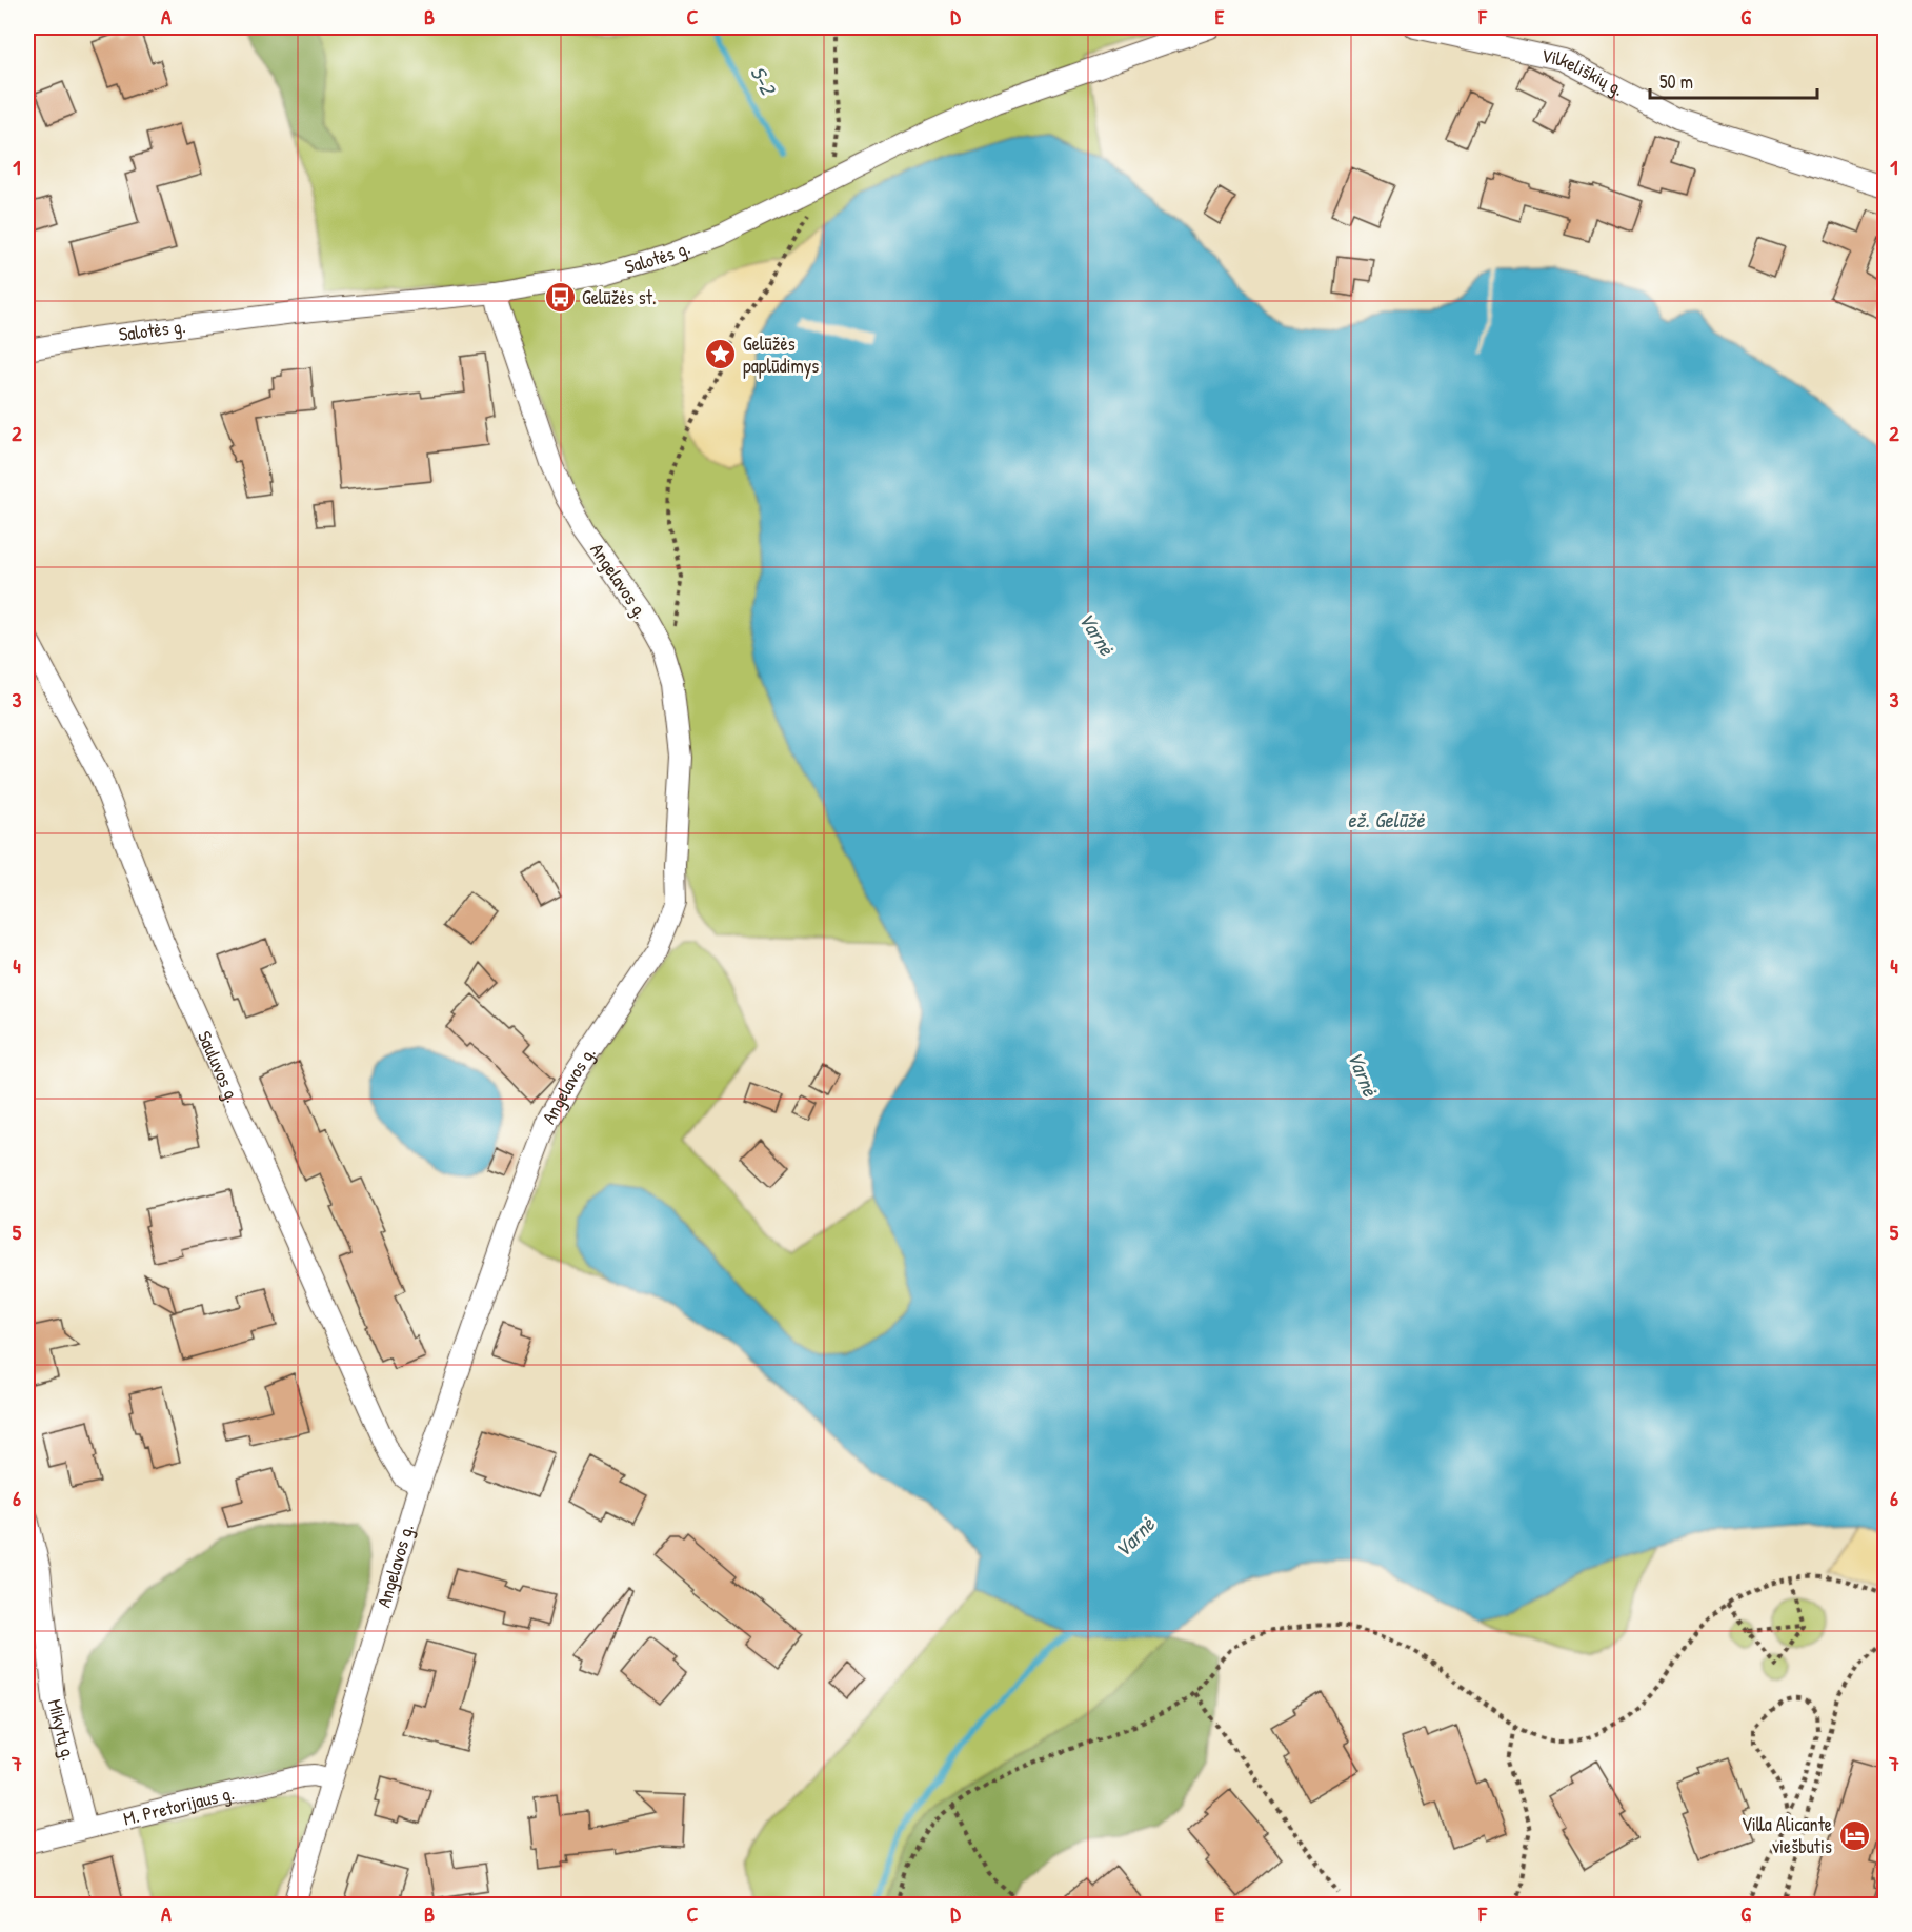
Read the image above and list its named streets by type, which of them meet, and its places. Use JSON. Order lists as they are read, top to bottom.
{
  "streets": {
    "street": [
      "Vilkeliškių g.",
      "Salotės g.",
      "Angelavos g.",
      "Sauluvos g.",
      "Mikytų g.",
      "M. Pretorijaus g."
    ]
  },
  "crossings": [
    ["Salotės g.", "Angelavos g."],
    ["Angelavos g.", "Sauluvos g."],
    ["Angelavos g.", "M. Pretorijaus g."],
    ["Mikytų g.", "M. Pretorijaus g."]
  ],
  "water": ["S-2", "Varnė", "ež. Gelūžė"],
  "places": {
    "bus stop": ["Gelūžės st."],
    "place": ["Gelūžės paplūdimys"],
    "hotel": ["Villa Alicante viešbutis"]
  },
  "scale_bar": "50 m",
  "grid": {
    "columns": [
      "A",
      "B",
      "C",
      "D",
      "E",
      "F",
      "G"
    ],
    "rows": [
      "1",
      "2",
      "3",
      "4",
      "5",
      "6",
      "7"
    ]
  }
}
